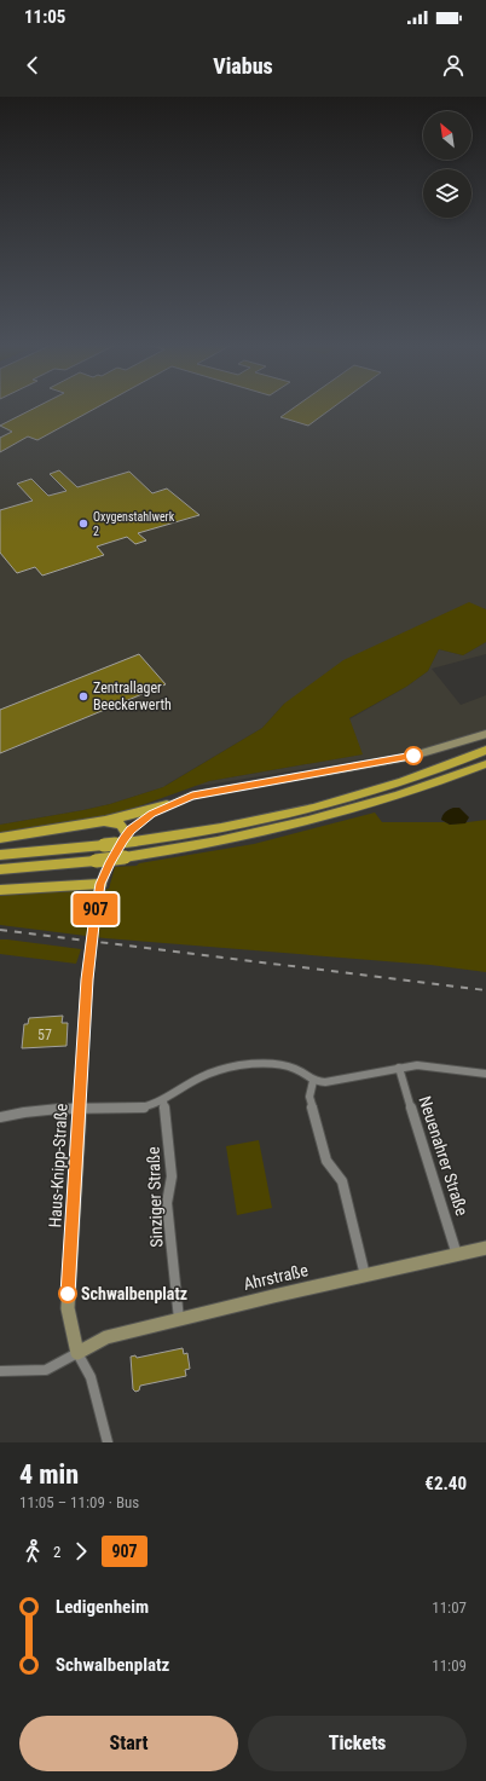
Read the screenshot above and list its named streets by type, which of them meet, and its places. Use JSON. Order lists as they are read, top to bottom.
{
  "streets": {
    "street": [
      "Neuenahrer Straße",
      "Haus-Knipp-Straße",
      "Sinziger Straße",
      "Ahrstraße"
    ]
  },
  "crossings": [
    ["Neuenahrer Straße", "Ahrstraße"],
    ["Haus-Knipp-Straße", "Ahrstraße"],
    ["Sinziger Straße", "Ahrstraße"]
  ],
  "places": ["Oxygenstahlwerk 2", "Zentrallager Beeckerwerth", "Schwalbenplatz"],
  "lines": ["bus line 907"],
  "house_numbers": ["57"],
  "north": "top left",
  "page": {
    "status": "11:05",
    "header": "Viabus",
    "on_map": "907",
    "heading": ["4 min", "11:05 – 11:09 · Bus", "€2.40"],
    "legs": ["2", "907"],
    "list": [
      {
        "name": "Ledigenheim",
        "value": "11:07"
      },
      {
        "name": "Schwalbenplatz",
        "value": "11:09"
      }
    ],
    "buttons": ["Start", "Tickets"]
  }
}
